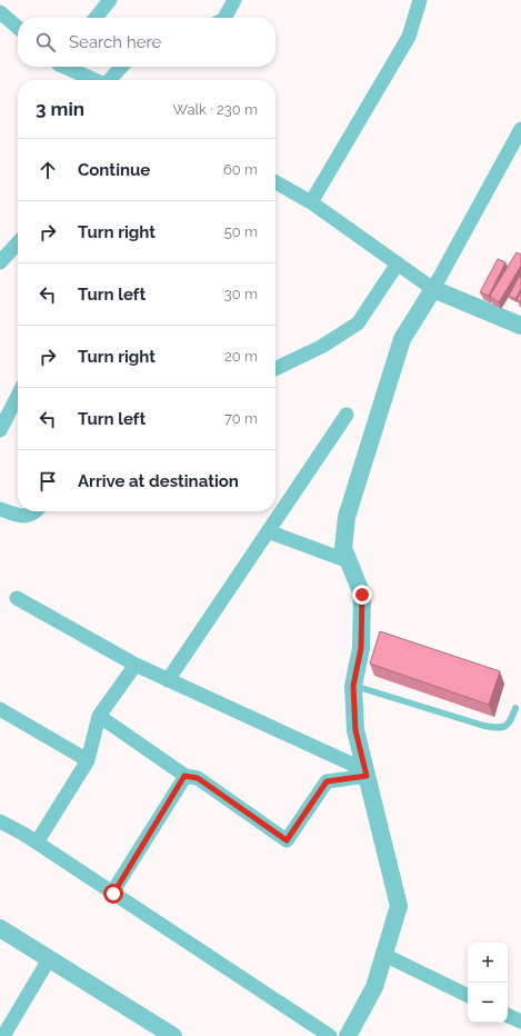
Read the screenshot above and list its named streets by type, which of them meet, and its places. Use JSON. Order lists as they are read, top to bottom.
{
  "page": {
    "search": "Search here",
    "heading": ["3 min", "Walk · 230 m"],
    "list": [
      ["Continue", "60 m"],
      ["Turn right", "50 m"],
      ["Turn left", "30 m"],
      ["Turn right", "20 m"],
      ["Turn left", "70 m"],
      "Arrive at destination"
    ],
    "map_buttons": ["+", "−"]
  }
}
